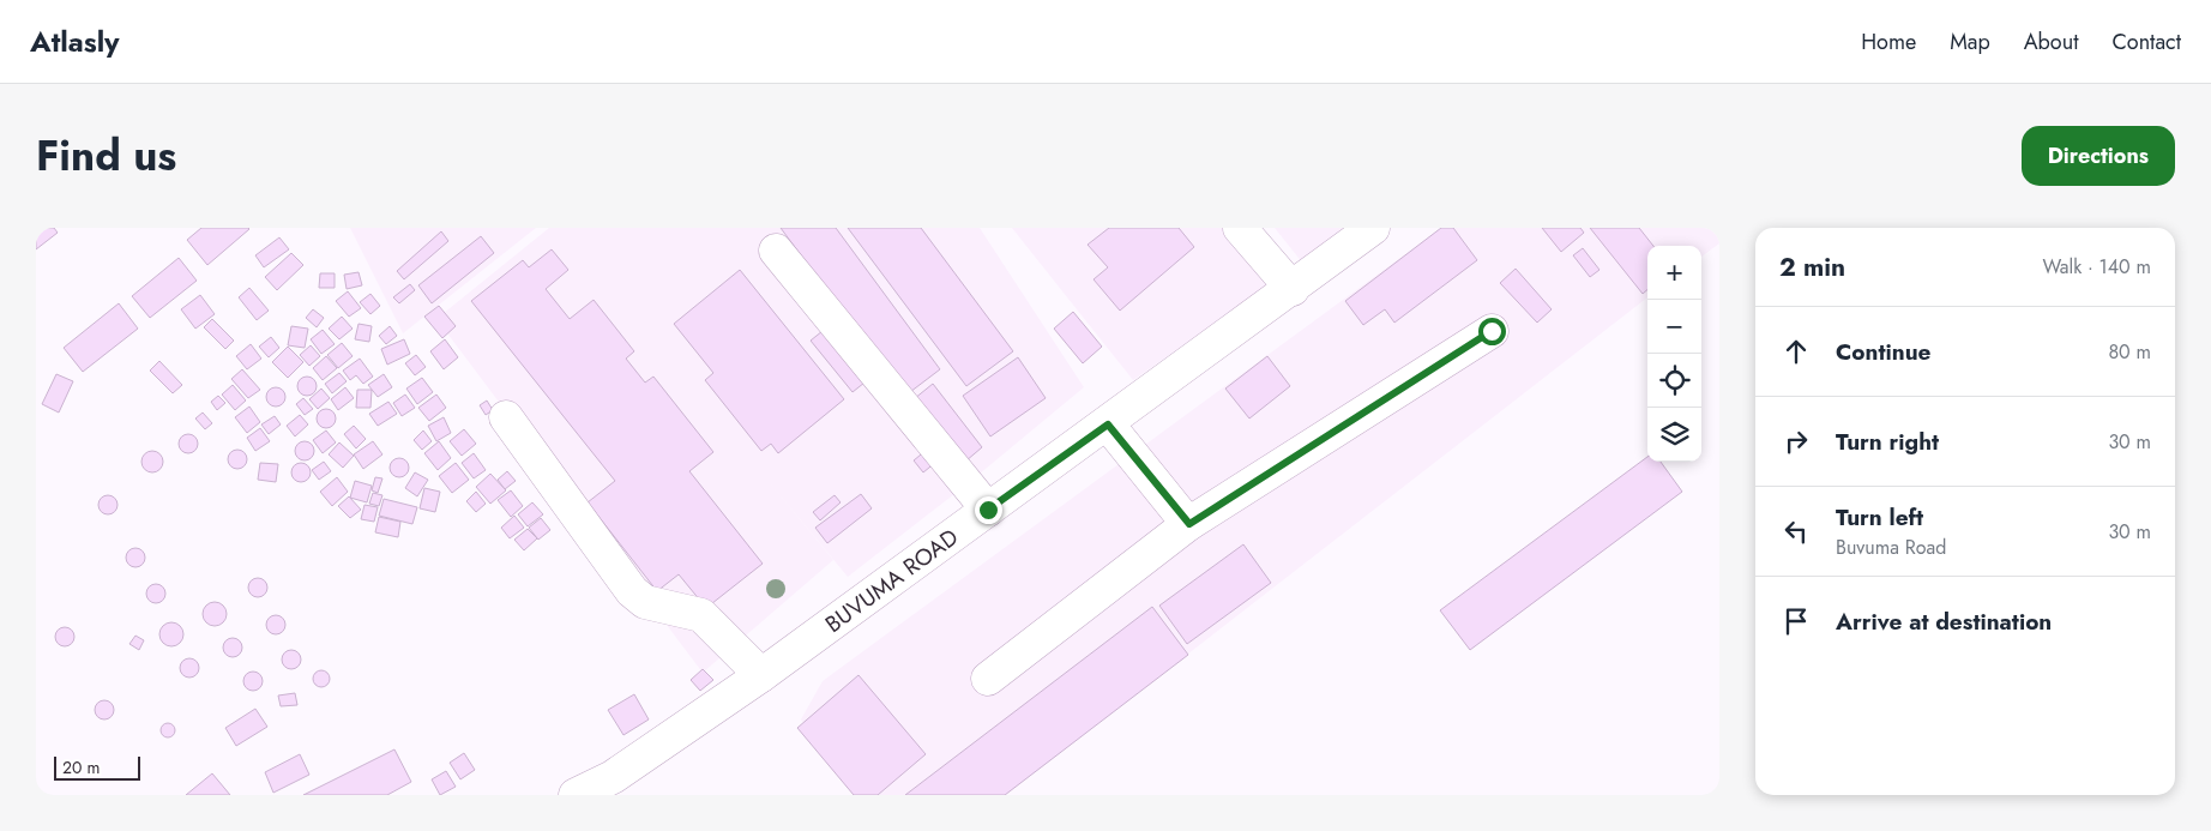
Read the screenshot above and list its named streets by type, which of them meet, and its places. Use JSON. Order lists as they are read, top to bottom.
{
  "streets": {
    "street": ["BUVUMA ROAD"]
  },
  "scale_bar": "20 m",
  "page": {
    "header": "Atlasly",
    "nav": [
      "Home",
      "Map",
      "About",
      "Contact"
    ],
    "title": "Find us",
    "buttons": "Directions",
    "heading": ["2 min", "Walk · 140 m"],
    "map_buttons": ["+", "−"],
    "list": [
      ["Continue", "80 m"],
      ["Turn right", "30 m"],
      ["Turn left", "Buvuma Road", "30 m"],
      "Arrive at destination"
    ],
    "scale": "20 m"
  }
}
